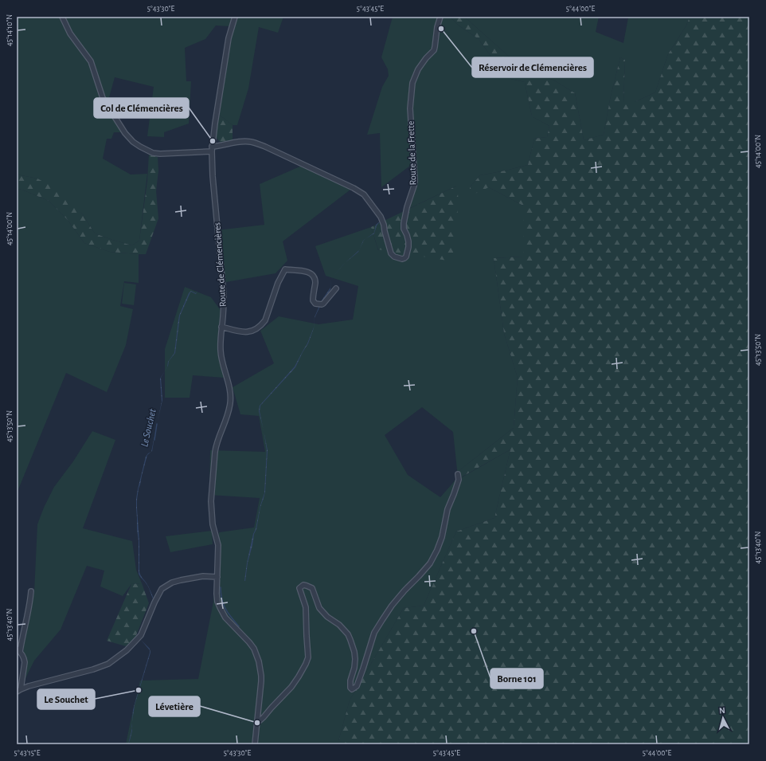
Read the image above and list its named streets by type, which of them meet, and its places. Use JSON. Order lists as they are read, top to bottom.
{
  "streets": {
    "street": ["Route de la Frette", "Route de Clémencières"]
  },
  "crossings": [
    ["Route de la Frette", "Route de Clémencières"]
  ],
  "water": ["Le Souchet"],
  "places": [
    "Réservoir de Clémencières",
    "Col de Clémencières",
    "Borne 101",
    "Le Souchet",
    "Lévetière"
  ],
  "north": "top",
  "coordinates": [
    "5°43'30\"E",
    "5°43'45\"E",
    "5°44'00\"E",
    "45°14'10\"N",
    "45°14'00\"N",
    "45°13'50\"N",
    "45°13'40\"N",
    "5°43'15\"E"
  ]
}
